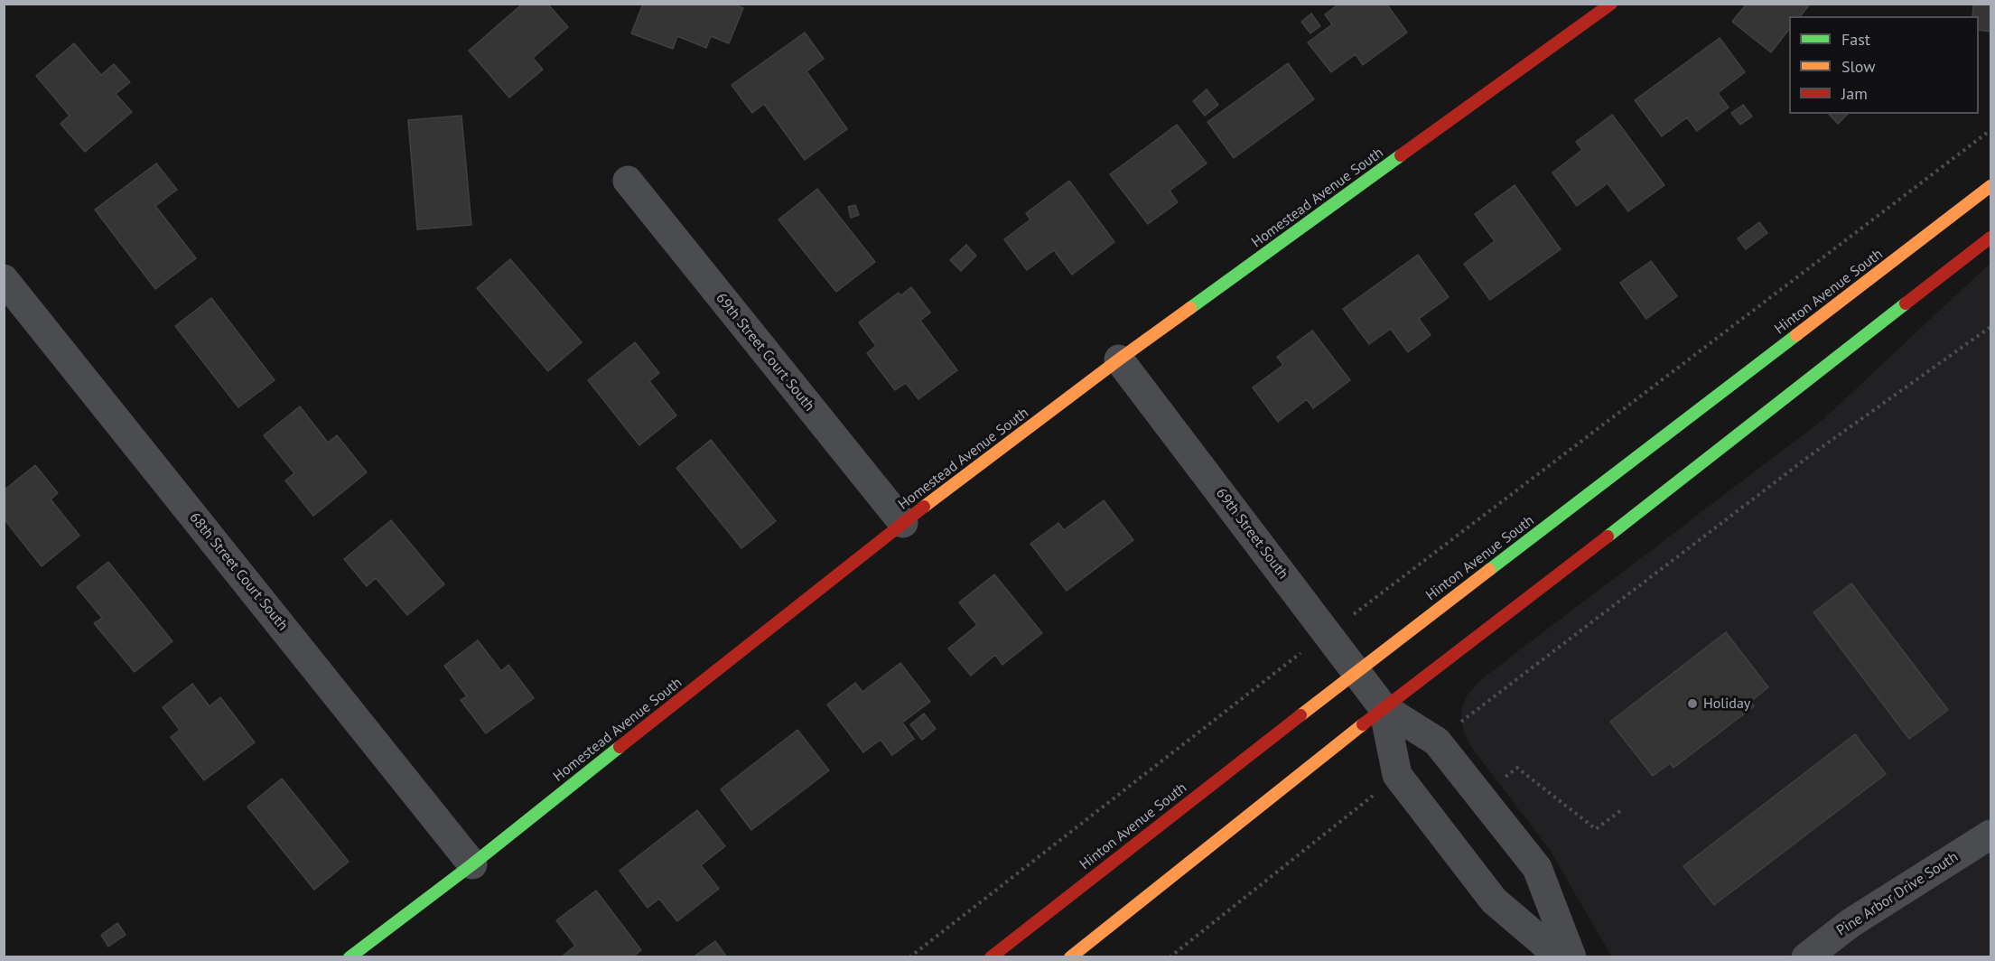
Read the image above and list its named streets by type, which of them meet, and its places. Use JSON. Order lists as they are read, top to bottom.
{
  "streets": {
    "main road": ["Homestead Avenue South", "Hinton Avenue South"],
    "street": [
      "69th Street Court South",
      "69th Street South",
      "68th Street Court South",
      "Pine Arbor Drive South"
    ]
  },
  "crossings": [
    ["Homestead Avenue South", "69th Street Court South"],
    ["Homestead Avenue South", "69th Street South"],
    ["Homestead Avenue South", "68th Street Court South"],
    ["Hinton Avenue South", "69th Street South"]
  ],
  "places": ["Holiday"],
  "legend": ["Fast", "Slow", "Jam"]
}
